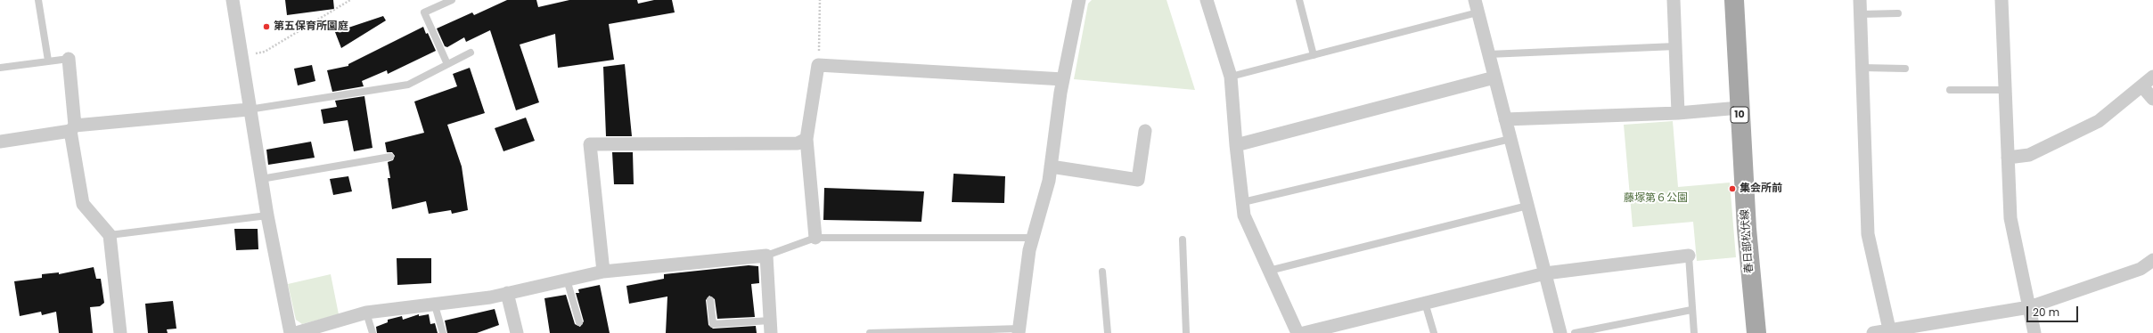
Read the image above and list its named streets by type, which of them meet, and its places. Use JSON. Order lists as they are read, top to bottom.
{
  "streets": {
    "main road": ["10", "春日部松伏線"]
  },
  "parks": ["藤塚第６公園"],
  "places": ["第五保育所園庭", "集会所前"],
  "scale_bar": "20 m"
}
